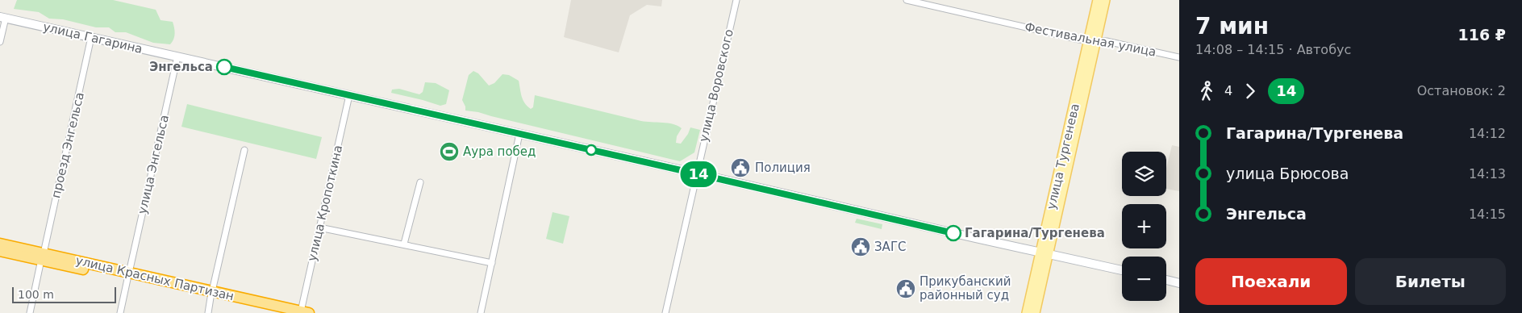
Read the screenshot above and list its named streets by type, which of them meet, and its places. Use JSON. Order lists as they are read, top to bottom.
{
  "streets": {
    "highway": ["улица Красных Партизан"],
    "main road": ["улица Тургенева"],
    "street": [
      "улица Гагарина",
      "Фестивальная улица",
      "улица Воровского",
      "проезд Энгельса",
      "улица Энгельса",
      "улица Кропоткина"
    ]
  },
  "crossings": [
    ["улица Гагарина", "улица Воровского"],
    ["улица Гагарина", "проезд Энгельса"],
    ["улица Гагарина", "улица Тургенева"],
    ["улица Гагарина", "улица Энгельса"],
    ["улица Гагарина", "улица Кропоткина"],
    ["Фестивальная улица", "улица Тургенева"],
    ["проезд Энгельса", "улица Красных Партизан"],
    ["улица Энгельса", "улица Красных Партизан"],
    ["улица Кропоткина", "улица Красных Партизан"]
  ],
  "places": {
    "other": ["Энгельса", "Гагарина/Тургенева"],
    "sports": ["Аура побед"],
    "public building": ["Полиция", "ЗАГС", "Прикубанский районный суд"]
  },
  "lines": ["bus line 14"],
  "scale_bar": "100 m",
  "page": {
    "on_map": "14",
    "heading": ["7 мин", "14:08 – 14:15 · Автобус", "116 ₽"],
    "legs": ["4", "14", "Остановок: 2"],
    "list": [
      {
        "name": "Гагарина/Тургенева",
        "value": "14:12"
      },
      {
        "name": "улица Брюсова",
        "value": "14:13"
      },
      {
        "name": "Энгельса",
        "value": "14:15"
      }
    ],
    "map_buttons": ["+", "−"],
    "buttons": ["Поехали", "Билеты"],
    "scale": "100 m"
  }
}
